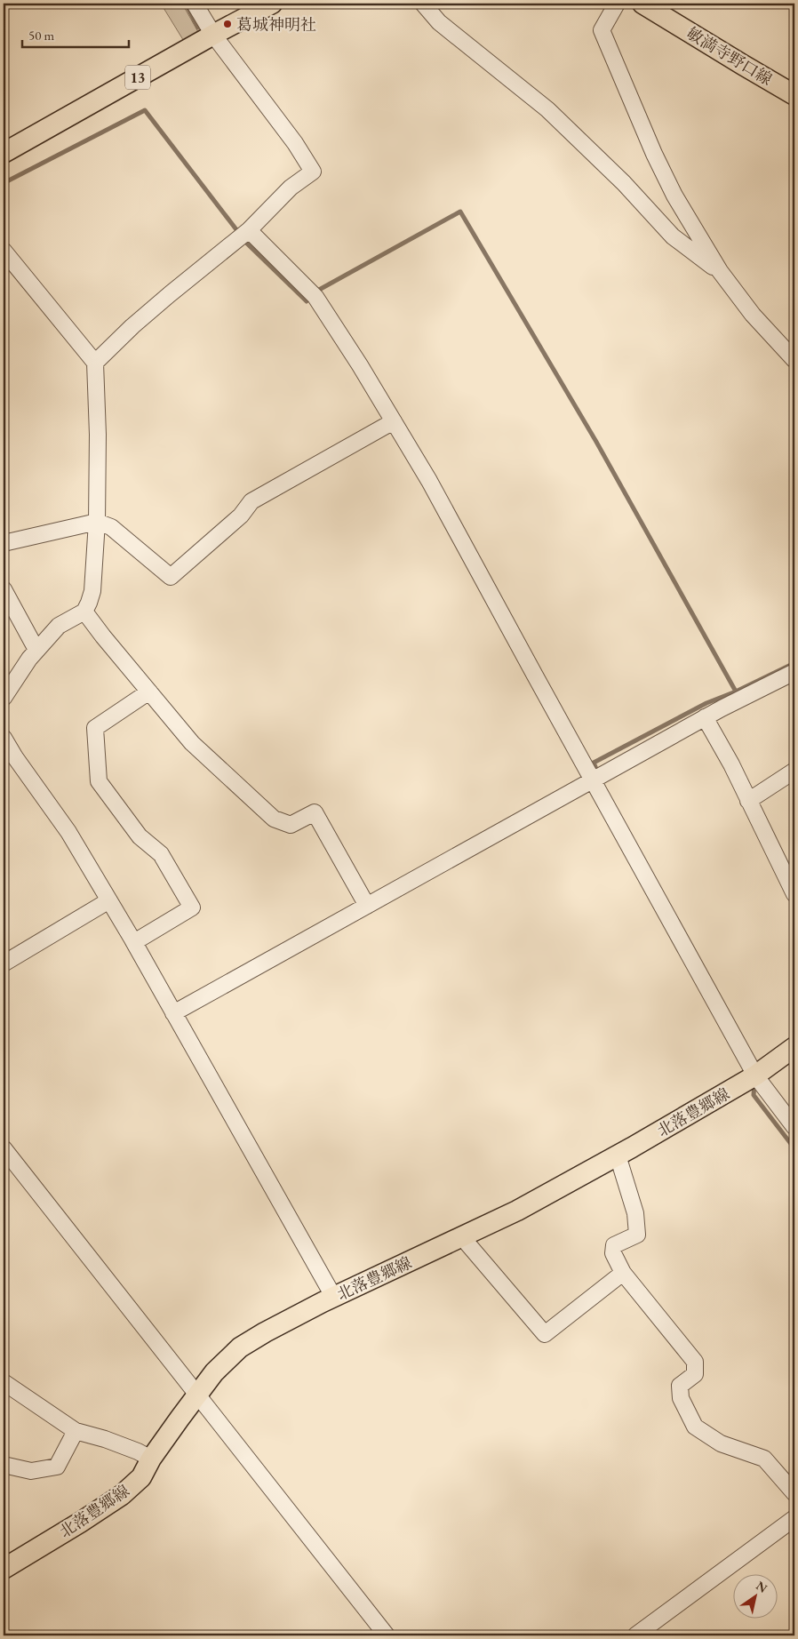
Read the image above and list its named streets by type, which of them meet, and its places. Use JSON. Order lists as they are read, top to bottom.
{
  "streets": {
    "main road": ["敏満寺野口線", "13", "北落豊郷線"]
  },
  "places": ["葛城神明社"],
  "scale_bar": "50 m",
  "north": "top right"
}
